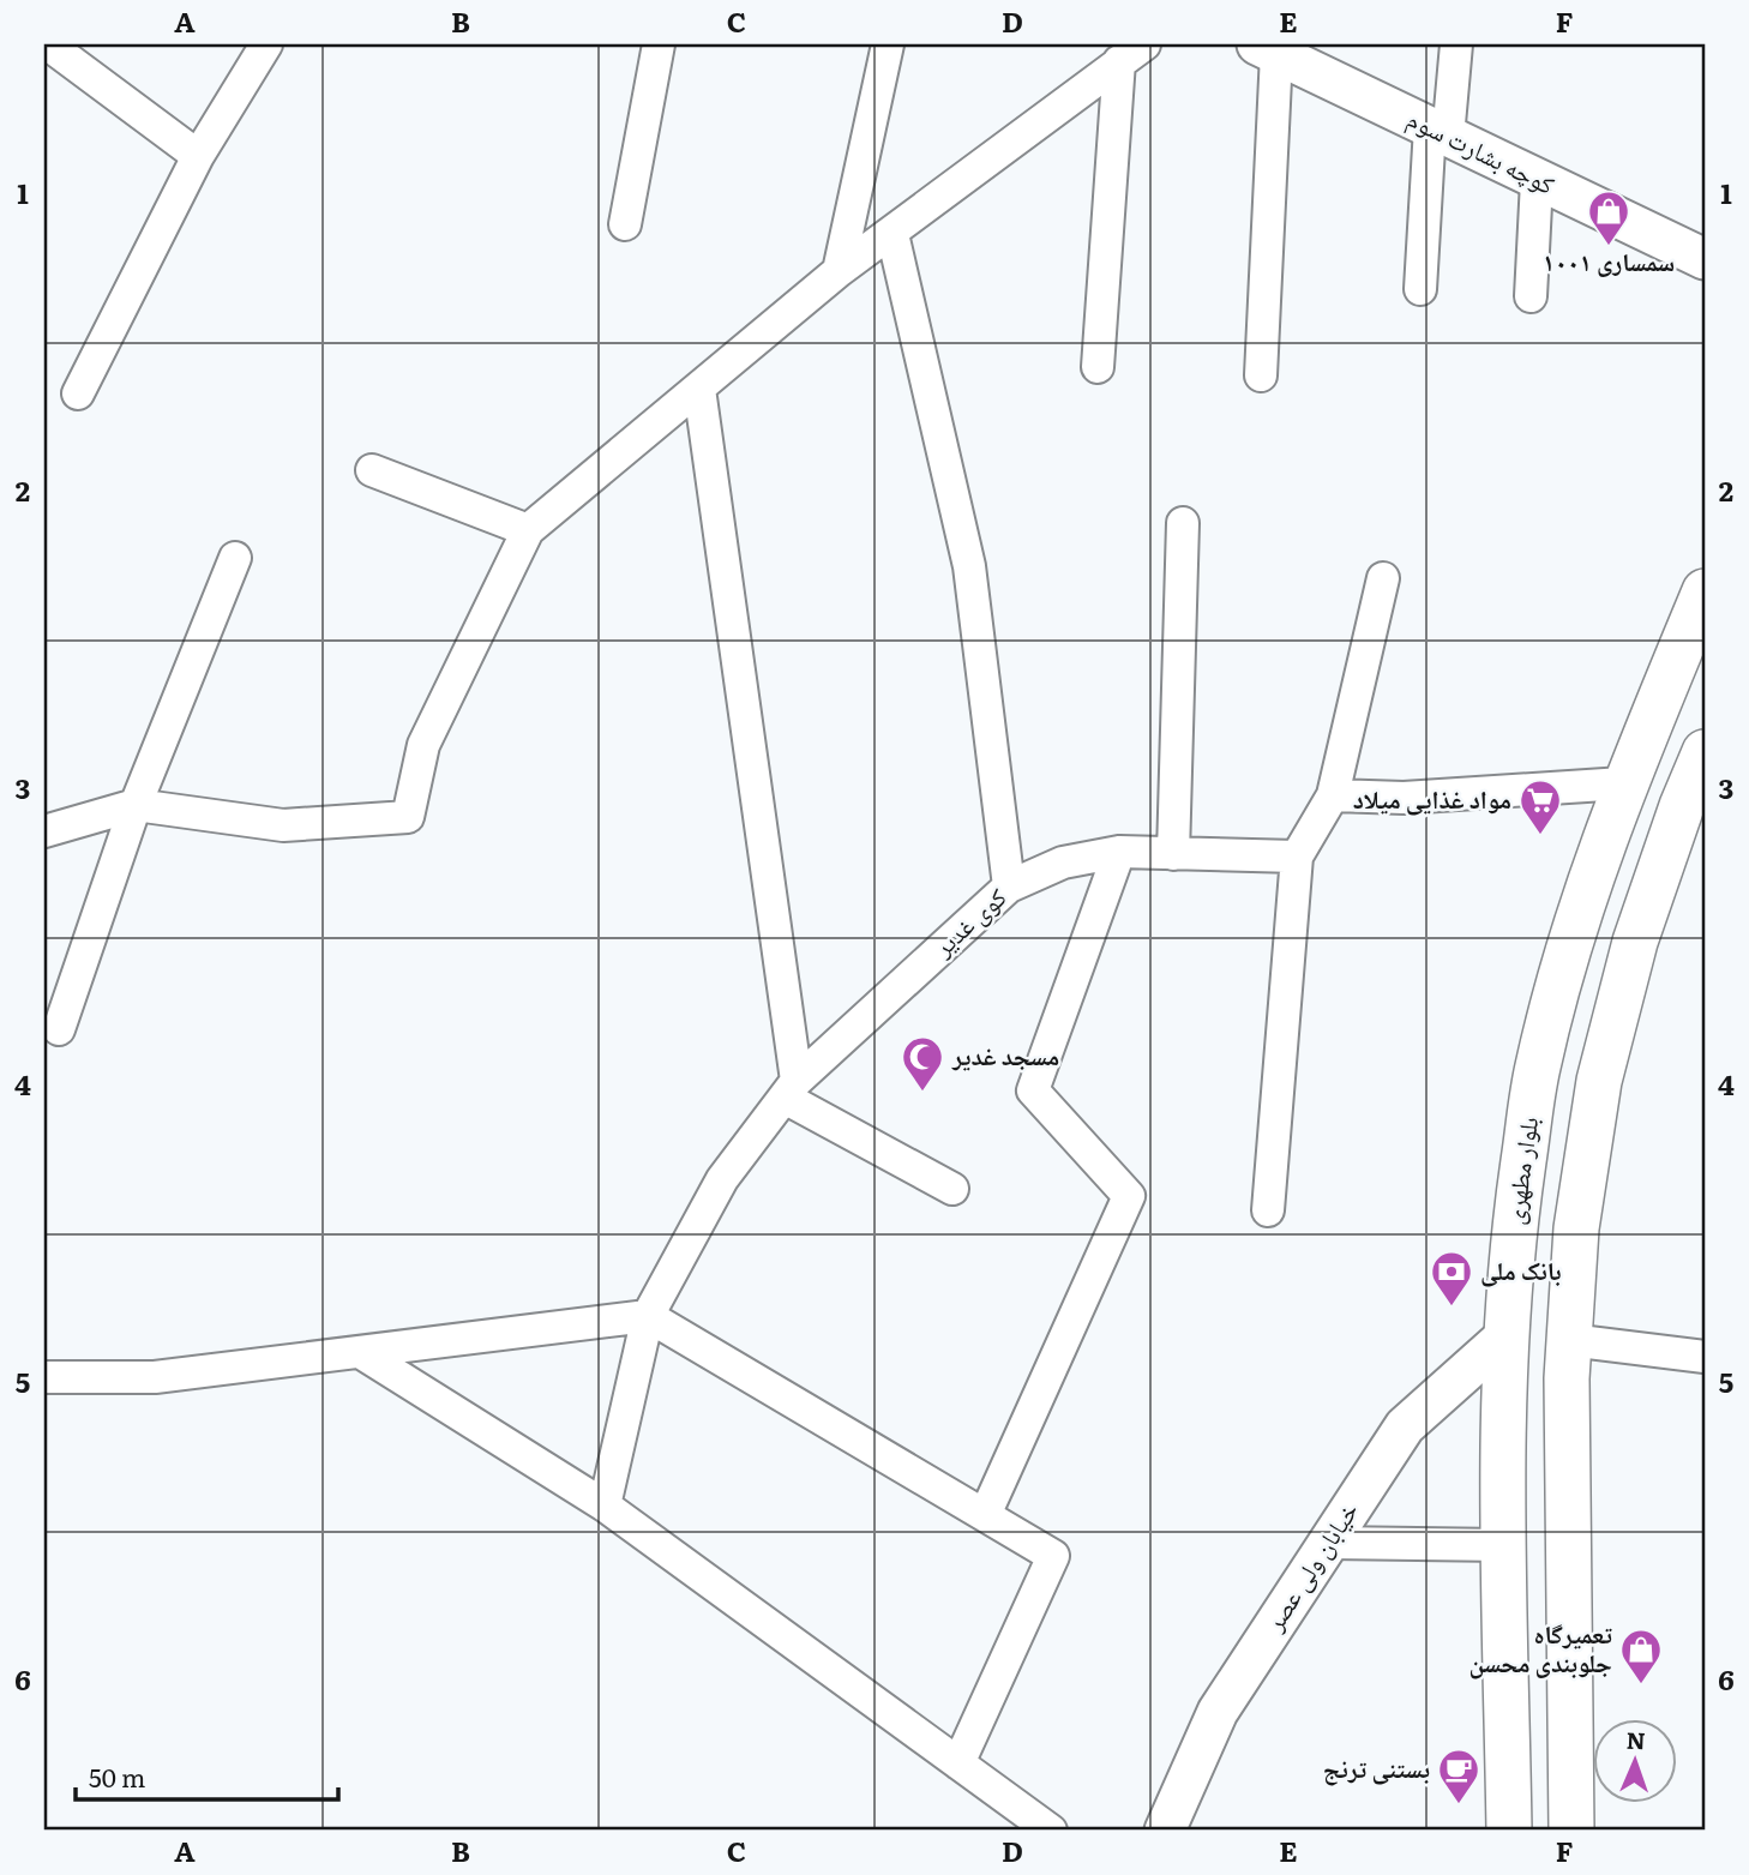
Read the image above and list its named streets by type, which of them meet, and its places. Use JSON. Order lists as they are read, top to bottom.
{
  "streets": {
    "main road": ["بلوار مطهری"],
    "street": ["کوچه بشارت سوم", "کوی غدیر", "خیابان ولی عصر"]
  },
  "crossings": [
    ["بلوار مطهری", "خیابان ولی عصر"]
  ],
  "places": {
    "shop": ["سمساری ۱۰۰۱", "تعمیرگاه جلوبندی محسن"],
    "supermarket": ["مواد غذایی میلاد"],
    "mosque": ["مسجد غدیر"],
    "bank": ["بانک ملی"],
    "cafe": ["بستنی ترنج"]
  },
  "scale_bar": "50 m",
  "north": "top",
  "grid": {
    "columns": [
      "A",
      "B",
      "C",
      "D",
      "E",
      "F"
    ],
    "rows": [
      "1",
      "2",
      "3",
      "4",
      "5",
      "6"
    ]
  }
}
